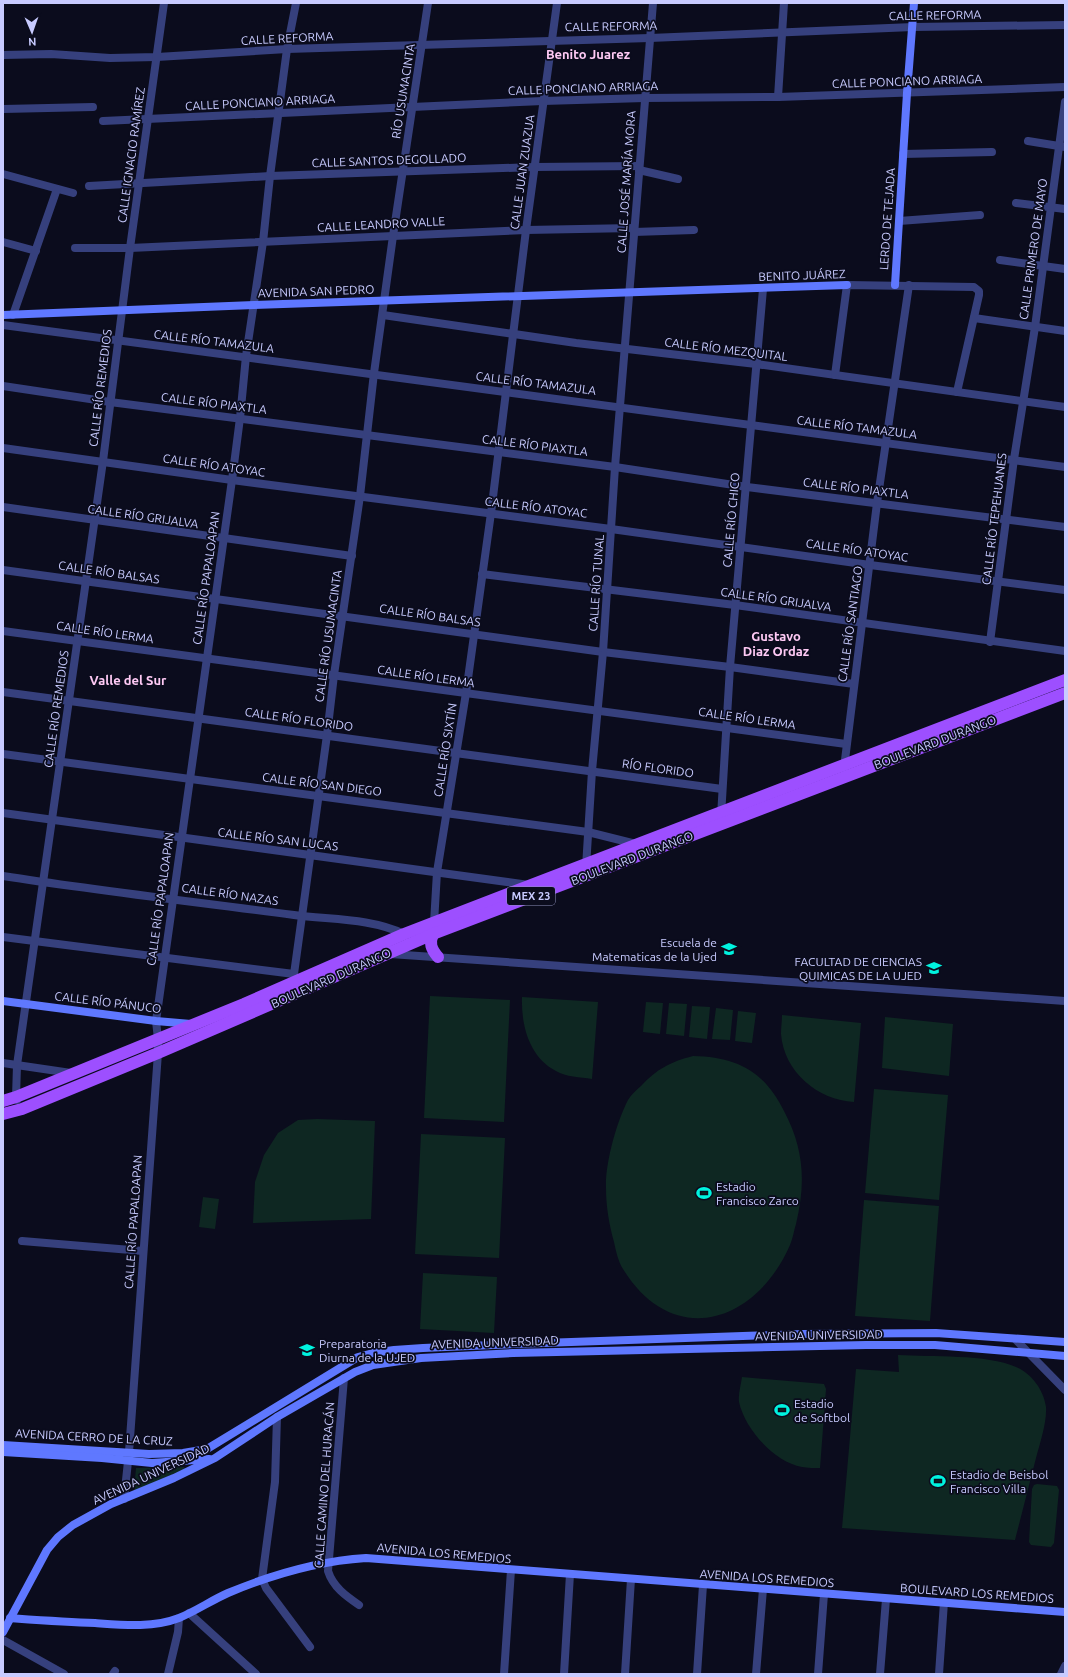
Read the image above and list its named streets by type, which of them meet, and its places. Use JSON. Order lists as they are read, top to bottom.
{
  "streets": {
    "main road": ["BOULEVARD DURANGO", "MEX 23"],
    "street": [
      "CALLE REFORMA",
      "CALLE PONCIANO ARRIAGA",
      "RÍO USUMACINTA",
      "CALLE IGNACIO RAMÍREZ",
      "CALLE SANTOS DEGOLLADO",
      "CALLE JUAN ZUAZUA",
      "CALLE JOSÉ MARÍA MORA",
      "LERDO DE TEJADA",
      "CALLE LEANDRO VALLE",
      "CALLE PRIMERO DE MAYO",
      "BENITO JUÁREZ",
      "AVENIDA SAN PEDRO",
      "CALLE RÍO TAMAZULA",
      "CALLE RÍO MEZQUITAL",
      "CALLE RÍO REMEDIOS",
      "CALLE RÍO PIAXTLA",
      "CALLE RÍO ATOYAC",
      "CALLE RÍO GRIJALVA",
      "CALLE RÍO TEPEHUANES",
      "CALLE RÍO CHICO",
      "CALLE RÍO BALSAS",
      "CALLE RÍO PAPALOAPAN",
      "CALLE RÍO TUNAL",
      "CALLE RÍO SANTIAGO",
      "CALLE RÍO LERMA",
      "CALLE RÍO USUMACINTA",
      "CALLE RÍO FLORIDO",
      "CALLE RÍO SIXTÍN",
      "RÍO FLORIDO",
      "CALLE RÍO SAN DIEGO",
      "CALLE RÍO SAN LUCAS",
      "CALLE RÍO NAZAS",
      "CALLE RÍO PÁNUCO",
      "AVENIDA UNIVERSIDAD",
      "AVENIDA CERRO DE LA CRUZ",
      "CALLE CAMINO DEL HURACÁN",
      "AVENIDA LOS REMEDIOS",
      "BOULEVARD LOS REMEDIOS"
    ]
  },
  "crossings": [
    ["CALLE REFORMA", "RÍO USUMACINTA"],
    ["CALLE REFORMA", "CALLE IGNACIO RAMÍREZ"],
    ["CALLE REFORMA", "CALLE JUAN ZUAZUA"],
    ["CALLE REFORMA", "CALLE JOSÉ MARÍA MORA"],
    ["CALLE REFORMA", "LERDO DE TEJADA"],
    ["CALLE REFORMA", "CALLE RÍO PAPALOAPAN"],
    ["CALLE PONCIANO ARRIAGA", "RÍO USUMACINTA"],
    ["CALLE PONCIANO ARRIAGA", "CALLE IGNACIO RAMÍREZ"],
    ["CALLE PONCIANO ARRIAGA", "CALLE JUAN ZUAZUA"],
    ["CALLE PONCIANO ARRIAGA", "CALLE JOSÉ MARÍA MORA"],
    ["CALLE PONCIANO ARRIAGA", "LERDO DE TEJADA"],
    ["CALLE PONCIANO ARRIAGA", "CALLE RÍO PAPALOAPAN"],
    ["RÍO USUMACINTA", "CALLE SANTOS DEGOLLADO"],
    ["RÍO USUMACINTA", "CALLE LEANDRO VALLE"],
    ["RÍO USUMACINTA", "AVENIDA SAN PEDRO"],
    ["RÍO USUMACINTA", "CALLE RÍO USUMACINTA"],
    ["CALLE IGNACIO RAMÍREZ", "CALLE SANTOS DEGOLLADO"],
    ["CALLE IGNACIO RAMÍREZ", "CALLE LEANDRO VALLE"],
    ["CALLE IGNACIO RAMÍREZ", "AVENIDA SAN PEDRO"],
    ["CALLE IGNACIO RAMÍREZ", "CALLE RÍO REMEDIOS"],
    ["CALLE SANTOS DEGOLLADO", "CALLE JUAN ZUAZUA"],
    ["CALLE SANTOS DEGOLLADO", "CALLE JOSÉ MARÍA MORA"],
    ["CALLE SANTOS DEGOLLADO", "CALLE RÍO PAPALOAPAN"],
    ["CALLE JUAN ZUAZUA", "CALLE LEANDRO VALLE"],
    ["CALLE JUAN ZUAZUA", "AVENIDA SAN PEDRO"],
    ["CALLE JUAN ZUAZUA", "CALLE RÍO SIXTÍN"],
    ["CALLE JOSÉ MARÍA MORA", "CALLE LEANDRO VALLE"],
    ["CALLE JOSÉ MARÍA MORA", "BENITO JUÁREZ"],
    ["CALLE JOSÉ MARÍA MORA", "AVENIDA SAN PEDRO"],
    ["CALLE JOSÉ MARÍA MORA", "CALLE RÍO TUNAL"],
    ["LERDO DE TEJADA", "BENITO JUÁREZ"],
    ["CALLE LEANDRO VALLE", "CALLE RÍO PAPALOAPAN"],
    ["CALLE PRIMERO DE MAYO", "CALLE RÍO MEZQUITAL"],
    ["CALLE PRIMERO DE MAYO", "CALLE RÍO TEPEHUANES"],
    ["BENITO JUÁREZ", "AVENIDA SAN PEDRO"],
    ["BENITO JUÁREZ", "CALLE RÍO CHICO"],
    ["BENITO JUÁREZ", "CALLE RÍO TUNAL"],
    ["BENITO JUÁREZ", "CALLE RÍO SANTIAGO"],
    ["AVENIDA SAN PEDRO", "CALLE RÍO REMEDIOS"],
    ["AVENIDA SAN PEDRO", "CALLE RÍO PAPALOAPAN"],
    ["AVENIDA SAN PEDRO", "CALLE RÍO TUNAL"],
    ["AVENIDA SAN PEDRO", "CALLE RÍO USUMACINTA"],
    ["AVENIDA SAN PEDRO", "CALLE RÍO SIXTÍN"],
    ["CALLE RÍO TAMAZULA", "CALLE RÍO REMEDIOS"],
    ["CALLE RÍO TAMAZULA", "CALLE RÍO TEPEHUANES"],
    ["CALLE RÍO TAMAZULA", "CALLE RÍO CHICO"],
    ["CALLE RÍO TAMAZULA", "CALLE RÍO PAPALOAPAN"],
    ["CALLE RÍO TAMAZULA", "CALLE RÍO TUNAL"],
    ["CALLE RÍO TAMAZULA", "CALLE RÍO SANTIAGO"],
    ["CALLE RÍO TAMAZULA", "CALLE RÍO USUMACINTA"],
    ["CALLE RÍO TAMAZULA", "CALLE RÍO SIXTÍN"],
    ["CALLE RÍO MEZQUITAL", "CALLE RÍO TEPEHUANES"],
    ["CALLE RÍO MEZQUITAL", "CALLE RÍO CHICO"],
    ["CALLE RÍO MEZQUITAL", "CALLE RÍO TUNAL"],
    ["CALLE RÍO MEZQUITAL", "CALLE RÍO SANTIAGO"],
    ["CALLE RÍO MEZQUITAL", "CALLE RÍO USUMACINTA"],
    ["CALLE RÍO MEZQUITAL", "CALLE RÍO SIXTÍN"],
    ["CALLE RÍO REMEDIOS", "CALLE RÍO PIAXTLA"],
    ["CALLE RÍO REMEDIOS", "CALLE RÍO ATOYAC"],
    ["CALLE RÍO REMEDIOS", "CALLE RÍO GRIJALVA"],
    ["CALLE RÍO REMEDIOS", "CALLE RÍO BALSAS"],
    ["CALLE RÍO REMEDIOS", "CALLE RÍO LERMA"],
    ["CALLE RÍO REMEDIOS", "CALLE RÍO FLORIDO"],
    ["CALLE RÍO REMEDIOS", "BOULEVARD DURANGO"],
    ["CALLE RÍO REMEDIOS", "CALLE RÍO SAN DIEGO"],
    ["CALLE RÍO REMEDIOS", "CALLE RÍO SAN LUCAS"],
    ["CALLE RÍO REMEDIOS", "CALLE RÍO NAZAS"],
    ["CALLE RÍO REMEDIOS", "CALLE RÍO PÁNUCO"],
    ["CALLE RÍO PIAXTLA", "CALLE RÍO TEPEHUANES"],
    ["CALLE RÍO PIAXTLA", "CALLE RÍO CHICO"],
    ["CALLE RÍO PIAXTLA", "CALLE RÍO PAPALOAPAN"],
    ["CALLE RÍO PIAXTLA", "CALLE RÍO TUNAL"],
    ["CALLE RÍO PIAXTLA", "CALLE RÍO SANTIAGO"],
    ["CALLE RÍO PIAXTLA", "CALLE RÍO USUMACINTA"],
    ["CALLE RÍO PIAXTLA", "CALLE RÍO SIXTÍN"],
    ["CALLE RÍO ATOYAC", "CALLE RÍO TEPEHUANES"],
    ["CALLE RÍO ATOYAC", "CALLE RÍO CHICO"],
    ["CALLE RÍO ATOYAC", "CALLE RÍO PAPALOAPAN"],
    ["CALLE RÍO ATOYAC", "CALLE RÍO TUNAL"],
    ["CALLE RÍO ATOYAC", "CALLE RÍO SANTIAGO"],
    ["CALLE RÍO ATOYAC", "CALLE RÍO USUMACINTA"],
    ["CALLE RÍO ATOYAC", "CALLE RÍO SIXTÍN"],
    ["CALLE RÍO GRIJALVA", "CALLE RÍO TEPEHUANES"],
    ["CALLE RÍO GRIJALVA", "CALLE RÍO CHICO"],
    ["CALLE RÍO GRIJALVA", "CALLE RÍO PAPALOAPAN"],
    ["CALLE RÍO GRIJALVA", "CALLE RÍO TUNAL"],
    ["CALLE RÍO GRIJALVA", "CALLE RÍO SANTIAGO"],
    ["CALLE RÍO GRIJALVA", "CALLE RÍO USUMACINTA"],
    ["CALLE RÍO GRIJALVA", "CALLE RÍO SIXTÍN"],
    ["CALLE RÍO CHICO", "CALLE RÍO BALSAS"],
    ["CALLE RÍO CHICO", "CALLE RÍO LERMA"],
    ["CALLE RÍO CHICO", "BOULEVARD DURANGO"],
    ["CALLE RÍO CHICO", "RÍO FLORIDO"],
    ["CALLE RÍO BALSAS", "CALLE RÍO PAPALOAPAN"],
    ["CALLE RÍO BALSAS", "CALLE RÍO TUNAL"],
    ["CALLE RÍO BALSAS", "CALLE RÍO SANTIAGO"],
    ["CALLE RÍO BALSAS", "CALLE RÍO USUMACINTA"],
    ["CALLE RÍO BALSAS", "CALLE RÍO SIXTÍN"],
    ["CALLE RÍO PAPALOAPAN", "CALLE RÍO LERMA"],
    ["CALLE RÍO PAPALOAPAN", "CALLE RÍO FLORIDO"],
    ["CALLE RÍO PAPALOAPAN", "BOULEVARD DURANGO"],
    ["CALLE RÍO PAPALOAPAN", "CALLE RÍO SAN DIEGO"],
    ["CALLE RÍO PAPALOAPAN", "CALLE RÍO SAN LUCAS"],
    ["CALLE RÍO PAPALOAPAN", "CALLE RÍO NAZAS"],
    ["CALLE RÍO PAPALOAPAN", "CALLE RÍO PÁNUCO"],
    ["CALLE RÍO PAPALOAPAN", "AVENIDA UNIVERSIDAD"],
    ["CALLE RÍO PAPALOAPAN", "AVENIDA CERRO DE LA CRUZ"],
    ["CALLE RÍO TUNAL", "CALLE RÍO LERMA"],
    ["CALLE RÍO TUNAL", "CALLE RÍO FLORIDO"],
    ["CALLE RÍO TUNAL", "BOULEVARD DURANGO"],
    ["CALLE RÍO TUNAL", "RÍO FLORIDO"],
    ["CALLE RÍO TUNAL", "CALLE RÍO SAN DIEGO"],
    ["CALLE RÍO SANTIAGO", "CALLE RÍO LERMA"],
    ["CALLE RÍO SANTIAGO", "BOULEVARD DURANGO"],
    ["CALLE RÍO LERMA", "CALLE RÍO USUMACINTA"],
    ["CALLE RÍO LERMA", "CALLE RÍO SIXTÍN"],
    ["CALLE RÍO USUMACINTA", "CALLE RÍO FLORIDO"],
    ["CALLE RÍO USUMACINTA", "BOULEVARD DURANGO"],
    ["CALLE RÍO USUMACINTA", "CALLE RÍO SAN DIEGO"],
    ["CALLE RÍO USUMACINTA", "CALLE RÍO SAN LUCAS"],
    ["CALLE RÍO USUMACINTA", "CALLE RÍO NAZAS"],
    ["CALLE RÍO FLORIDO", "CALLE RÍO SIXTÍN"],
    ["CALLE RÍO FLORIDO", "RÍO FLORIDO"],
    ["BOULEVARD DURANGO", "CALLE RÍO SIXTÍN"],
    ["BOULEVARD DURANGO", "CALLE RÍO SAN DIEGO"],
    ["BOULEVARD DURANGO", "CALLE RÍO SAN LUCAS"],
    ["BOULEVARD DURANGO", "CALLE RÍO NAZAS"],
    ["BOULEVARD DURANGO", "CALLE RÍO PÁNUCO"],
    ["CALLE RÍO SIXTÍN", "CALLE RÍO SAN DIEGO"],
    ["CALLE RÍO SIXTÍN", "CALLE RÍO SAN LUCAS"],
    ["AVENIDA UNIVERSIDAD", "AVENIDA CERRO DE LA CRUZ"],
    ["AVENIDA UNIVERSIDAD", "CALLE CAMINO DEL HURACÁN"],
    ["AVENIDA UNIVERSIDAD", "AVENIDA LOS REMEDIOS"],
    ["CALLE CAMINO DEL HURACÁN", "AVENIDA LOS REMEDIOS"],
    ["AVENIDA LOS REMEDIOS", "BOULEVARD LOS REMEDIOS"]
  ],
  "districts": ["Benito Juarez", "Gustavo Diaz Ordaz", "Valle del Sur"],
  "places": {
    "school or university": ["Escuela de Matematicas de la Ujed", "FACULTAD DE CIENCIAS QUIMICAS DE LA UJED", "Preparatoria Diurna de la UJED"],
    "sports": ["Estadio Francisco Zarco", "Estadio de Softbol", "Estadio de Beisbol Francisco Villa"]
  },
  "north": "bottom"
}
